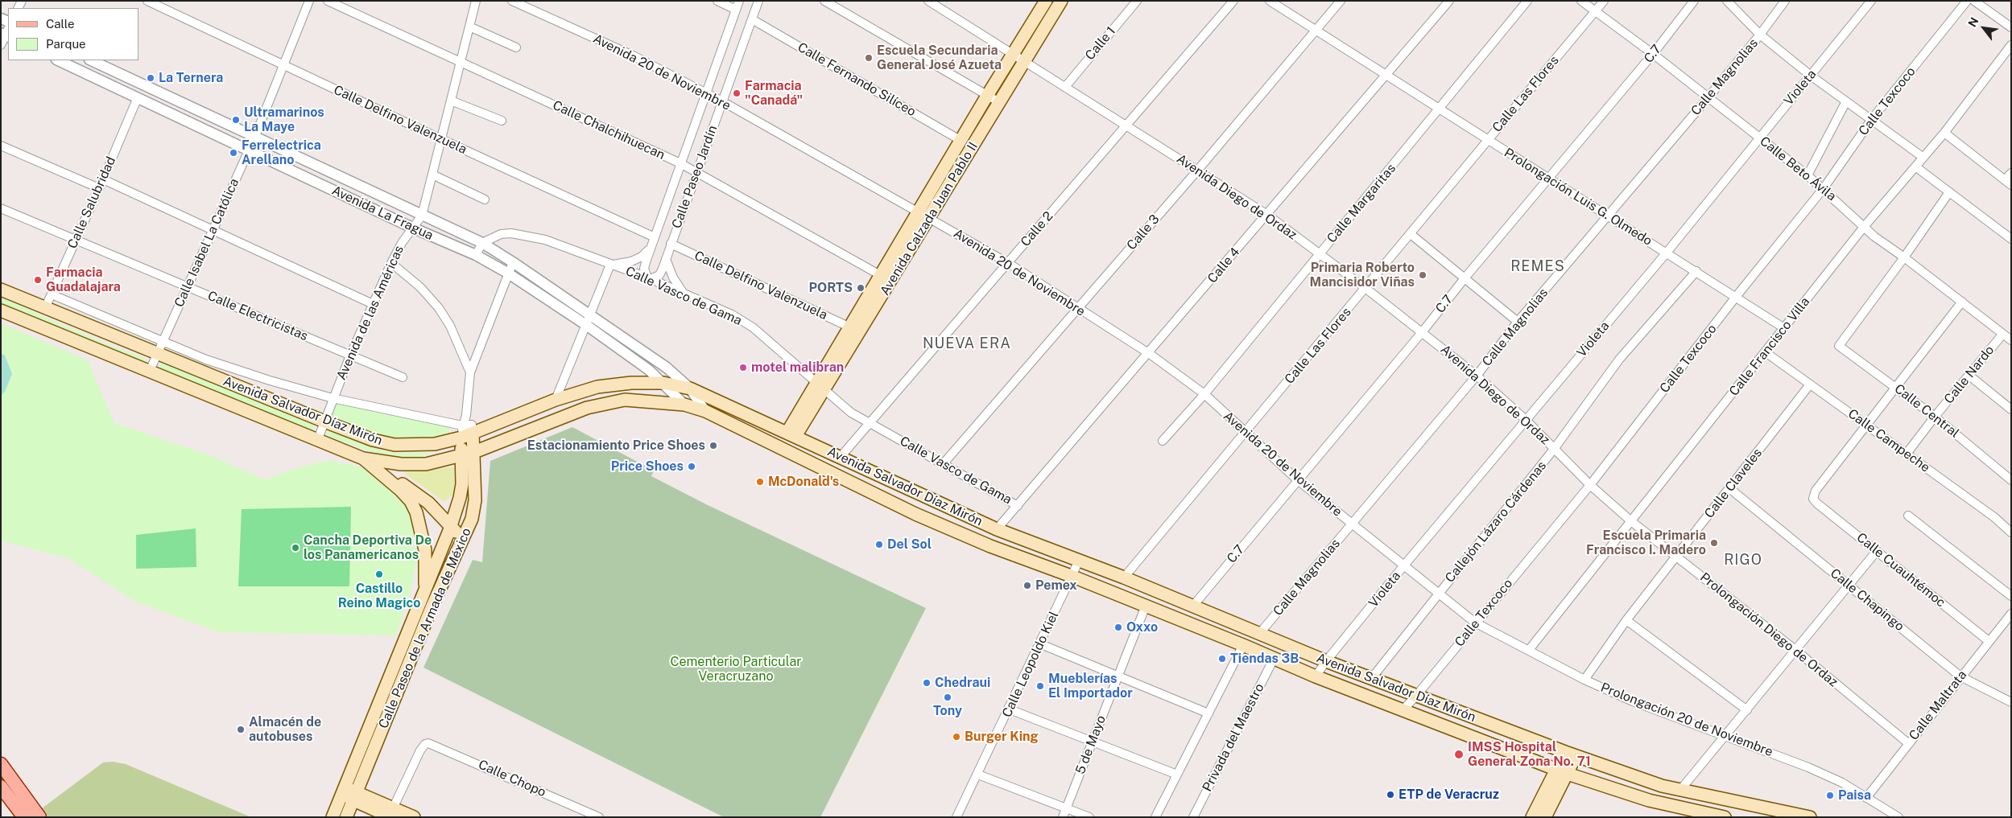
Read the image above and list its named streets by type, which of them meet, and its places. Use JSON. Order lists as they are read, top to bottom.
{
  "streets": {
    "main road": ["Avenida Calzada Juan Pablo II", "Avenida Salvador Díaz Mirón", "Calle Paseo de la Armada de México"],
    "street": [
      "Calle 1",
      "C.7",
      "Avenida 20 de Noviembre",
      "Calle Magnolias",
      "Calle Fernando Silíceo",
      "Violeta",
      "Calle Las Flores",
      "Calle Texcoco",
      "Calle Delfino Valenzuela",
      "Calle Chalchihuecan",
      "Calle Beto Ávila",
      "Calle Paseo Jardín",
      "Avenida Diego de Ordaz",
      "Prolongación Luis G. Olmedo",
      "Calle Salubridad",
      "Calle Margaritas",
      "Avenida La Fragua",
      "Calle 2",
      "Calle 3",
      "Calle Isabel La Católica",
      "Calle 4",
      "Calle Vasco de Gama",
      "Avenida de las Américas",
      "Calle Electricistas",
      "Calle Francisco Villa",
      "Calle Nardo",
      "Calle Central",
      "Calle Campeche",
      "Calle Claveles",
      "Callejón Lázaro Cárdenas",
      "Calle Cuauhtémoc",
      "Calle Chapingo",
      "Prolongación Diego de Ordaz",
      "Calle Leopoldo Kiel",
      "Calle Maltrata",
      "Prolongación 20 de Noviembre",
      "Privada del Maestro",
      "5 de Mayo",
      "Calle Chopo"
    ]
  },
  "crossings": [
    ["Calle 1", "Avenida Diego de Ordaz"],
    ["C.7", "Avenida 20 de Noviembre"],
    ["C.7", "Calle Beto Ávila"],
    ["C.7", "Avenida Diego de Ordaz"],
    ["C.7", "Prolongación Luis G. Olmedo"],
    ["C.7", "Avenida Salvador Díaz Mirón"],
    ["Avenida 20 de Noviembre", "Calle Magnolias"],
    ["Avenida 20 de Noviembre", "Violeta"],
    ["Avenida 20 de Noviembre", "Calle Las Flores"],
    ["Avenida 20 de Noviembre", "Calle Texcoco"],
    ["Avenida 20 de Noviembre", "Calle Paseo Jardín"],
    ["Avenida 20 de Noviembre", "Calle Margaritas"],
    ["Avenida 20 de Noviembre", "Avenida Calzada Juan Pablo II"],
    ["Avenida 20 de Noviembre", "Calle 2"],
    ["Avenida 20 de Noviembre", "Calle 3"],
    ["Avenida 20 de Noviembre", "Calle 4"],
    ["Avenida 20 de Noviembre", "Callejón Lázaro Cárdenas"],
    ["Avenida 20 de Noviembre", "Prolongación 20 de Noviembre"],
    ["Calle Magnolias", "Calle Beto Ávila"],
    ["Calle Magnolias", "Avenida Diego de Ordaz"],
    ["Calle Magnolias", "Prolongación Luis G. Olmedo"],
    ["Calle Magnolias", "Avenida Salvador Díaz Mirón"],
    ["Calle Fernando Silíceo", "Calle Paseo Jardín"],
    ["Calle Fernando Silíceo", "Avenida Calzada Juan Pablo II"],
    ["Violeta", "Calle Beto Ávila"],
    ["Violeta", "Avenida Diego de Ordaz"],
    ["Violeta", "Prolongación Luis G. Olmedo"],
    ["Violeta", "Avenida Salvador Díaz Mirón"],
    ["Calle Las Flores", "Calle Beto Ávila"],
    ["Calle Las Flores", "Avenida Diego de Ordaz"],
    ["Calle Las Flores", "Prolongación Luis G. Olmedo"],
    ["Calle Las Flores", "Avenida Salvador Díaz Mirón"],
    ["Calle Texcoco", "Calle Beto Ávila"],
    ["Calle Texcoco", "Prolongación Luis G. Olmedo"],
    ["Calle Texcoco", "Avenida Salvador Díaz Mirón"],
    ["Calle Texcoco", "Prolongación Diego de Ordaz"],
    ["Calle Texcoco", "Prolongación 20 de Noviembre"],
    ["Calle Delfino Valenzuela", "Calle Paseo Jardín"],
    ["Calle Delfino Valenzuela", "Avenida Calzada Juan Pablo II"],
    ["Calle Delfino Valenzuela", "Calle Isabel La Católica"],
    ["Calle Delfino Valenzuela", "Avenida de las Américas"],
    ["Calle Chalchihuecan", "Calle Paseo Jardín"],
    ["Calle Chalchihuecan", "Avenida Calzada Juan Pablo II"],
    ["Calle Chalchihuecan", "Avenida de las Américas"],
    ["Calle Beto Ávila", "Calle Francisco Villa"],
    ["Calle Beto Ávila", "Calle Nardo"],
    ["Calle Beto Ávila", "Calle Central"],
    ["Calle Paseo Jardín", "Calle Vasco de Gama"],
    ["Avenida Diego de Ordaz", "Calle Margaritas"],
    ["Avenida Diego de Ordaz", "Avenida Calzada Juan Pablo II"],
    ["Avenida Diego de Ordaz", "Calle 2"],
    ["Avenida Diego de Ordaz", "Calle 3"],
    ["Avenida Diego de Ordaz", "Calle 4"],
    ["Avenida Diego de Ordaz", "Callejón Lázaro Cárdenas"],
    ["Avenida Diego de Ordaz", "Prolongación Diego de Ordaz"],
    ["Prolongación Luis G. Olmedo", "Calle Margaritas"],
    ["Prolongación Luis G. Olmedo", "Calle 3"],
    ["Prolongación Luis G. Olmedo", "Calle 4"],
    ["Prolongación Luis G. Olmedo", "Calle Francisco Villa"],
    ["Prolongación Luis G. Olmedo", "Callejón Lázaro Cárdenas"],
    ["Calle Salubridad", "Avenida La Fragua"],
    ["Calle Salubridad", "Calle Electricistas"],
    ["Calle Salubridad", "Avenida Salvador Díaz Mirón"],
    ["Avenida La Fragua", "Calle Isabel La Católica"],
    ["Avenida La Fragua", "Calle Vasco de Gama"],
    ["Avenida La Fragua", "Avenida de las Américas"],
    ["Avenida La Fragua", "Avenida Salvador Díaz Mirón"],
    ["Avenida Calzada Juan Pablo II", "Calle Vasco de Gama"],
    ["Avenida Calzada Juan Pablo II", "Avenida Salvador Díaz Mirón"],
    ["Calle 2", "Calle Vasco de Gama"],
    ["Calle 2", "Avenida Salvador Díaz Mirón"],
    ["Calle 3", "Calle Vasco de Gama"],
    ["Calle Isabel La Católica", "Calle Electricistas"],
    ["Calle Isabel La Católica", "Avenida Salvador Díaz Mirón"],
    ["Calle 4", "Calle Vasco de Gama"],
    ["Calle 4", "Avenida Salvador Díaz Mirón"],
    ["Avenida de las Américas", "Calle Electricistas"],
    ["Avenida de las Américas", "Avenida Salvador Díaz Mirón"],
    ["Calle Francisco Villa", "Calle Campeche"],
    ["Calle Francisco Villa", "Prolongación Diego de Ordaz"],
    ["Calle Francisco Villa", "Prolongación 20 de Noviembre"],
    ["Calle Nardo", "Calle Central"],
    ["Calle Nardo", "Calle Campeche"],
    ["Avenida Salvador Díaz Mirón", "Callejón Lázaro Cárdenas"],
    ["Avenida Salvador Díaz Mirón", "Calle Paseo de la Armada de México"],
    ["Avenida Salvador Díaz Mirón", "Calle Leopoldo Kiel"],
    ["Avenida Salvador Díaz Mirón", "Privada del Maestro"],
    ["Avenida Salvador Díaz Mirón", "5 de Mayo"],
    ["Calle Campeche", "Calle Claveles"],
    ["Calle Campeche", "Calle Cuauhtémoc"],
    ["Calle Claveles", "Calle Chapingo"],
    ["Calle Claveles", "Prolongación Diego de Ordaz"],
    ["Calle Claveles", "Prolongación 20 de Noviembre"],
    ["Callejón Lázaro Cárdenas", "Prolongación Diego de Ordaz"],
    ["Calle Cuauhtémoc", "Calle Maltrata"],
    ["Calle Chapingo", "Calle Maltrata"],
    ["Prolongación Diego de Ordaz", "Calle Maltrata"],
    ["Calle Maltrata", "Prolongación 20 de Noviembre"]
  ],
  "districts": ["REMES", "NUEVA ERA", "RIGO"],
  "parks": ["Cementerio Particular Veracruzano"],
  "places": [
    "Escuela Secundaria General José Azueta",
    "La Ternera",
    "Farmacia \"Canadá\"",
    "Ultramarinos La Maye",
    "Ferrelectrica Arellano",
    "Primaria Roberto Mancisidor Viñas",
    "Farmacia Guadalajara",
    "PORTS",
    "motel malibran",
    "Estacionamiento Price Shoes",
    "Price Shoes",
    "McDonald's",
    "Escuela Primaria Francisco I. Madero",
    "Del Sol",
    "Cancha Deportiva De los Panamericanos",
    "Castillo Reino Magico",
    "Pemex",
    "Oxxo",
    "Tiendas 3B",
    "Chedraui",
    "Mueblerías El Importador",
    "Tony",
    "Almacén de autobuses",
    "Burger King",
    "IMSS Hospital General Zona No. 71",
    "ETP de Veracruz",
    "Paisa"
  ],
  "legend": ["Calle", "Parque"],
  "north": "top left"
}
